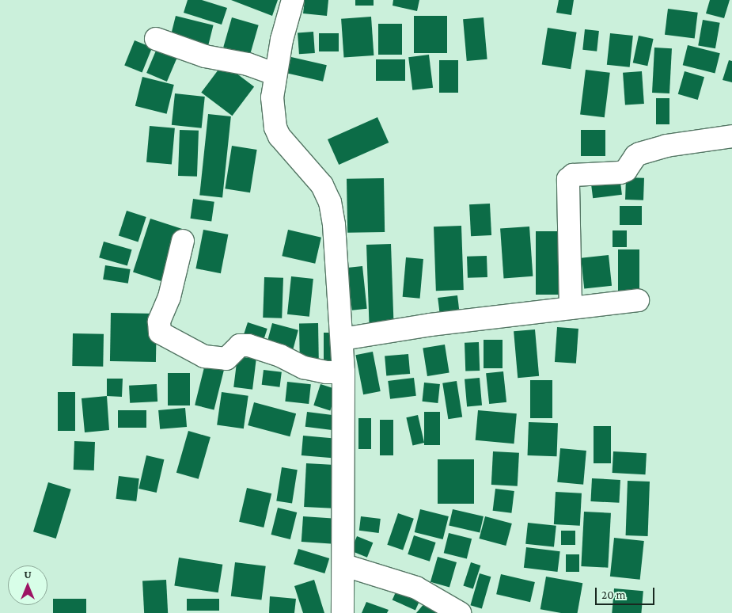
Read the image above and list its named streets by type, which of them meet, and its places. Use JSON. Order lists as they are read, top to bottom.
{
  "scale_bar": "20 m",
  "north": "top"
}
